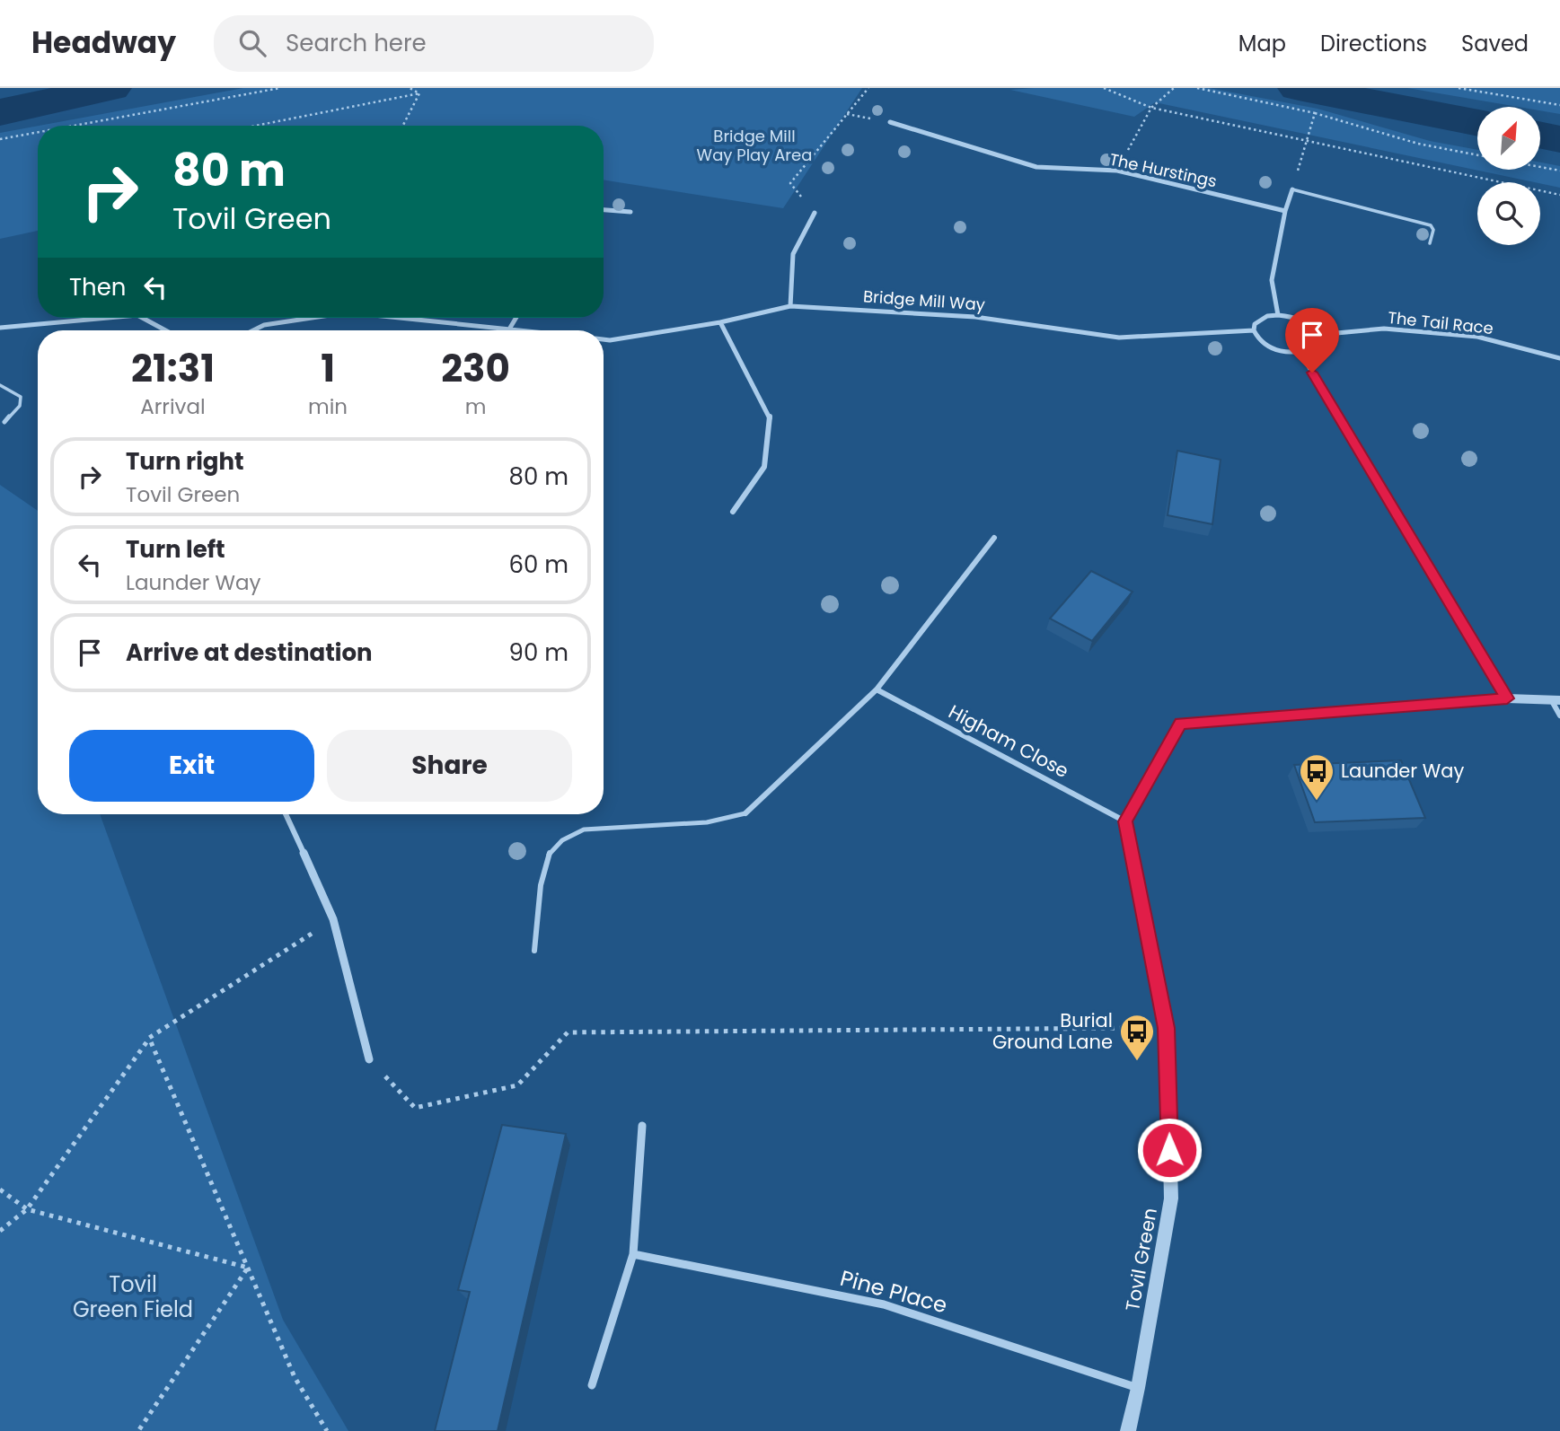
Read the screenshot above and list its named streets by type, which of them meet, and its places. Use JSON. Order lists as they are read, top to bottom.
{
  "streets": {
    "street": [
      "The Hurstings",
      "Bridge Mill Way",
      "The Tail Race",
      "Higham Close",
      "Tovil Green",
      "Pine Place"
    ]
  },
  "crossings": [
    ["Higham Close", "Tovil Green"],
    ["Tovil Green", "Pine Place"]
  ],
  "parks": ["Bridge Mill Way Play Area", "Tovil Green Field"],
  "places": {
    "bus stop": ["Launder Way", "Burial Ground Lane"]
  },
  "north": "top right",
  "page": {
    "header": "Headway",
    "search": "Search here",
    "nav": ["Map", "Directions", "Saved"],
    "turn": ["80 m", "Tovil Green"],
    "then": "Then",
    "eta": [
      "21:31",
      "Arrival",
      "1",
      "min",
      "230",
      "m"
    ],
    "list": [
      {
        "name": "Turn right",
        "note": "Tovil Green",
        "value": "80 m"
      },
      {
        "name": "Turn left",
        "note": "Launder Way",
        "value": "60 m"
      },
      {
        "name": "Arrive at destination",
        "value": "90 m"
      }
    ],
    "buttons": ["Exit", "Share"]
  }
}
